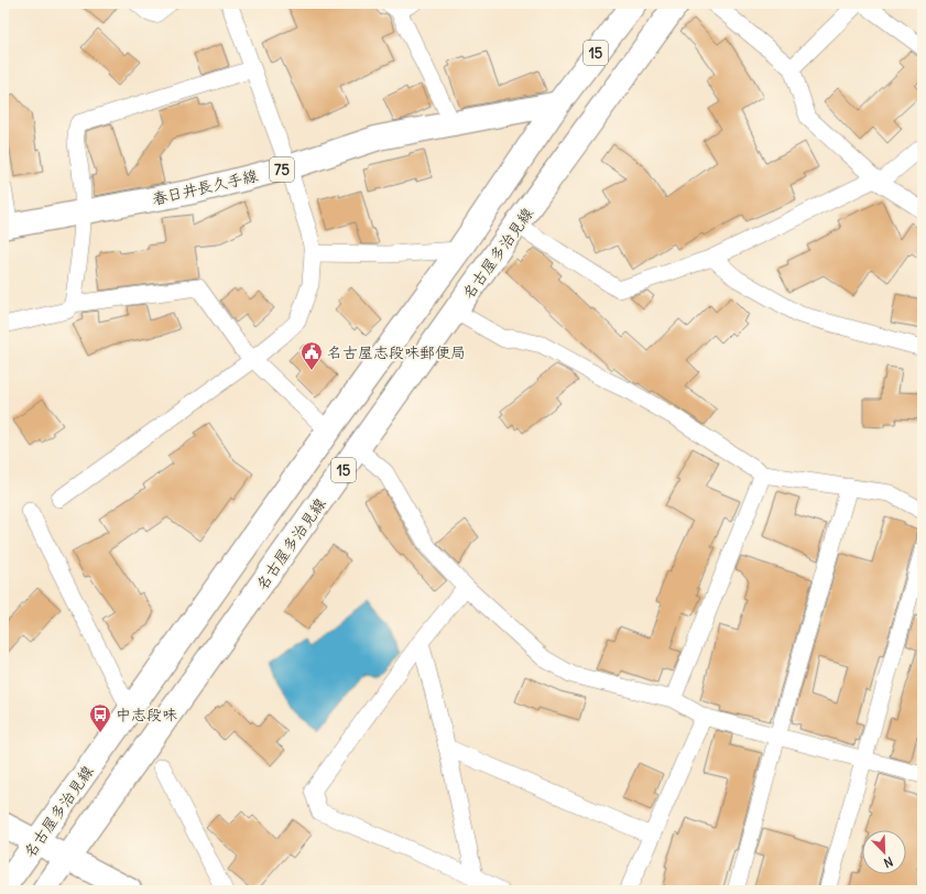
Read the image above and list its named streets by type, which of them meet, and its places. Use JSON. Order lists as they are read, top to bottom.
{
  "streets": {
    "main road": [
      "15",
      "75",
      "春日井長久手線",
      "名古屋多治見線"
    ]
  },
  "crossings": [
    ["春日井長久手線", "名古屋多治見線"]
  ],
  "places": {
    "public building": ["名古屋志段味郵便局"],
    "bus stop": ["中志段味"]
  },
  "north": "bottom right"
}
